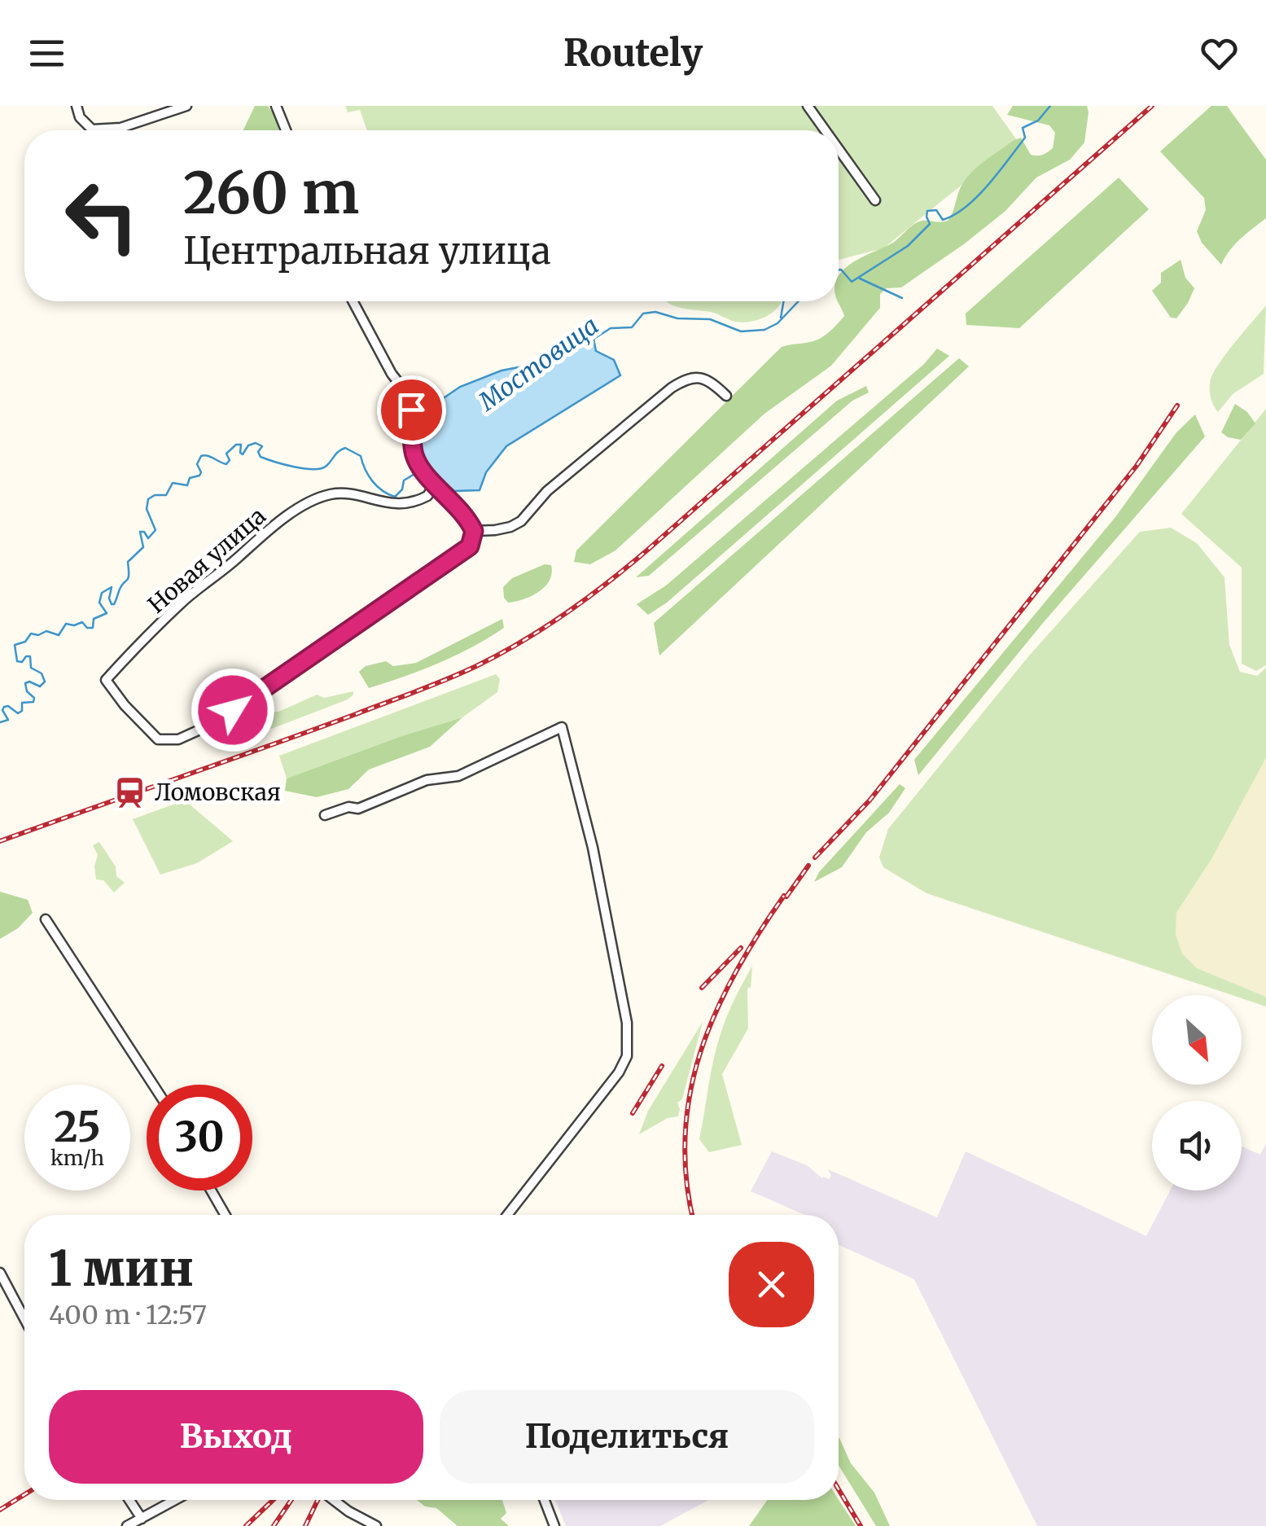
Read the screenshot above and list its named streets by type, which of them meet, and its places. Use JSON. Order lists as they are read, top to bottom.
{
  "streets": {
    "street": ["Новая улица"]
  },
  "water": ["Мостовица"],
  "places": {
    "station": ["Ломовская"]
  },
  "north": "bottom right",
  "page": {
    "header": "Routely",
    "turn": ["260 m", "Центральная улица"],
    "speed": "25 km/h",
    "limit": "30",
    "heading": ["1 мин", "400 m · 12:57"],
    "buttons": ["Выход", "Поделиться"]
  }
}
